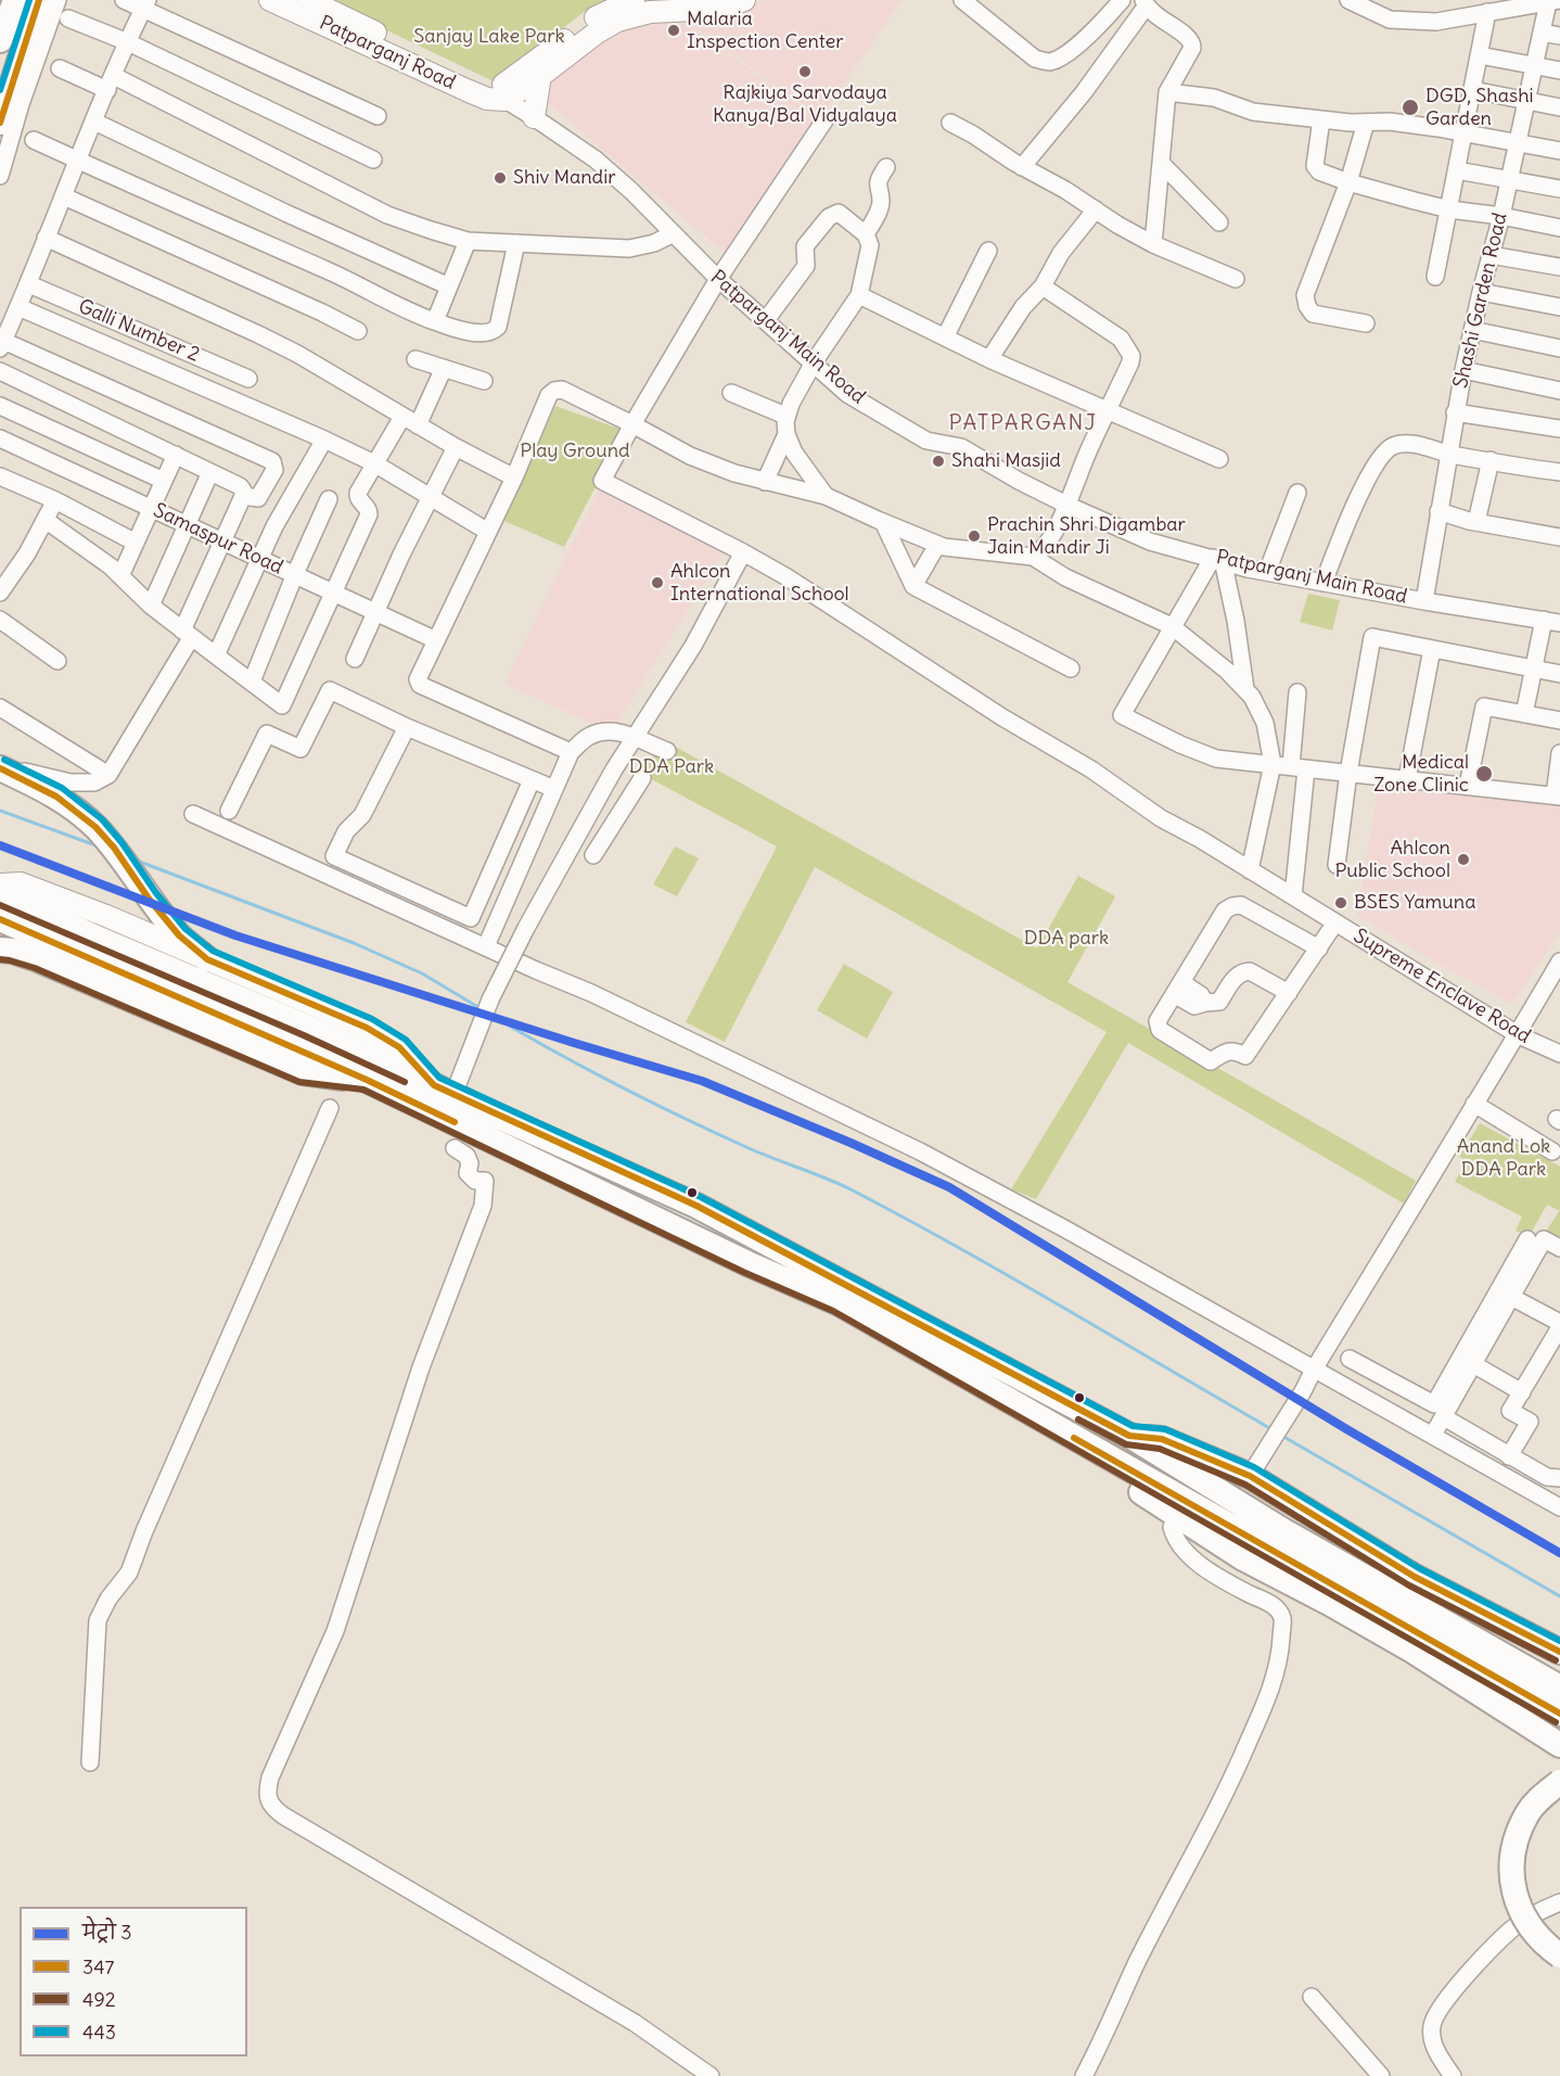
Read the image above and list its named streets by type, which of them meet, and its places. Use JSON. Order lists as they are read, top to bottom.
{
  "streets": {
    "main road": ["Patparganj Road"],
    "street": [
      "Shashi Garden Road",
      "Galli Number 2",
      "Patparganj Main Road",
      "Samaspur Road",
      "Supreme Enclave Road"
    ]
  },
  "crossings": [
    ["Patparganj Road", "Patparganj Main Road"],
    ["Shashi Garden Road", "Patparganj Main Road"]
  ],
  "districts": ["PATPARGANJ"],
  "parks": [
    "Sanjay Lake Park",
    "Play Ground",
    "DDA Park",
    "DDA park",
    "Anand Lok DDA Park"
  ],
  "places": [
    "Malaria Inspection Center",
    "Rajkiya Sarvodaya Kanya/Bal Vidyalaya",
    "DGD, Shashi Garden",
    "Shiv Mandir",
    "Shahi Masjid",
    "Prachin Shri Digambar Jain Mandir Ji",
    "Ahlcon International School",
    "Medical Zone Clinic",
    "Ahlcon Public School",
    "BSES Yamuna"
  ],
  "lines": [
    "transit line 347",
    "transit line 443",
    "metro line 3",
    "transit line 492"
  ],
  "legend": [
    "मेट्रो 3",
    "347",
    "492",
    "443"
  ]
}
